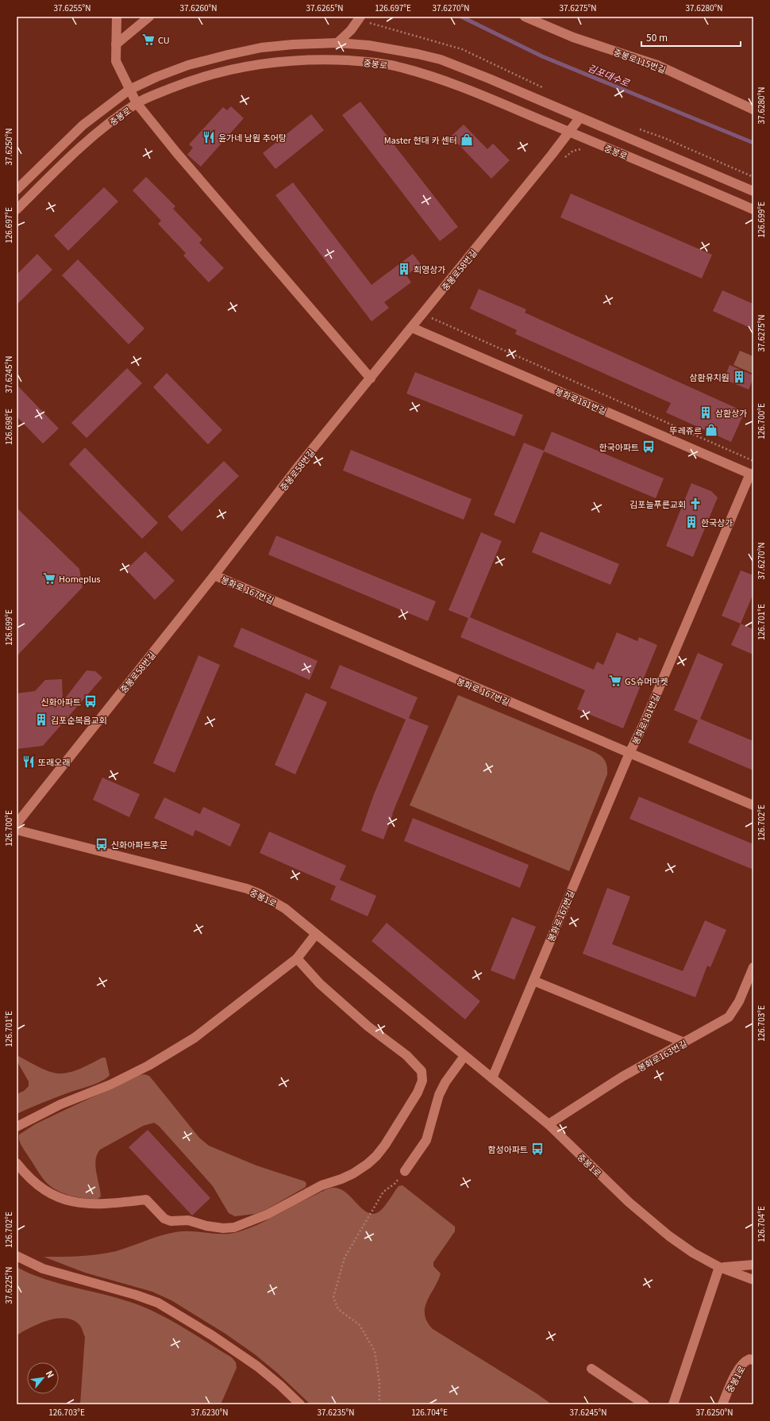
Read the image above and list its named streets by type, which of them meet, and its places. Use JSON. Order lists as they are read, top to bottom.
{
  "streets": {
    "street": [
      "중봉로115번길",
      "중봉로",
      "중봉로58번길",
      "봉화로181번길",
      "봉화로 167번길",
      "중봉1로",
      "봉화로167번길",
      "봉화로163번길"
    ]
  },
  "crossings": [
    ["중봉로", "중봉로58번길"],
    ["중봉로58번길", "봉화로181번길"],
    ["중봉로58번길", "봉화로 167번길"],
    ["봉화로181번길", "봉화로 167번길"],
    ["봉화로181번길", "봉화로167번길"],
    ["봉화로 167번길", "봉화로167번길"],
    ["중봉1로", "봉화로167번길"],
    ["중봉1로", "봉화로163번길"]
  ],
  "water": ["김포대수로"],
  "places": {
    "supermarket": ["CU", "Homeplus", "GS슈머마켓"],
    "restaurant": ["윤가네 남원 추어탕", "또래오래"],
    "shop": ["Master 현대 카 센터", "뚜레쥬르"],
    "building": [
      "희영상가",
      "삼환유치원",
      "삼환상가",
      "한국상가",
      "김포순복음교회"
    ],
    "bus stop": [
      "한국아파트",
      "신화아파트",
      "신화아파트후문",
      "함성아파트"
    ],
    "church": ["김포늘푸른교회"]
  },
  "scale_bar": "50 m",
  "north": "top right",
  "coordinates": [
    "37.6255°N",
    "37.6260°N",
    "37.6265°N",
    "126.697°E",
    "37.6270°N",
    "37.6275°N",
    "37.6280°N",
    "37.6250°N",
    "126.699°E",
    "37.6245°N",
    "126.700°E",
    "126.698°E",
    "126.701°E",
    "126.702°E",
    "126.703°E",
    "126.704°E",
    "37.6225°N",
    "37.6230°N",
    "37.6235°N"
  ]
}
